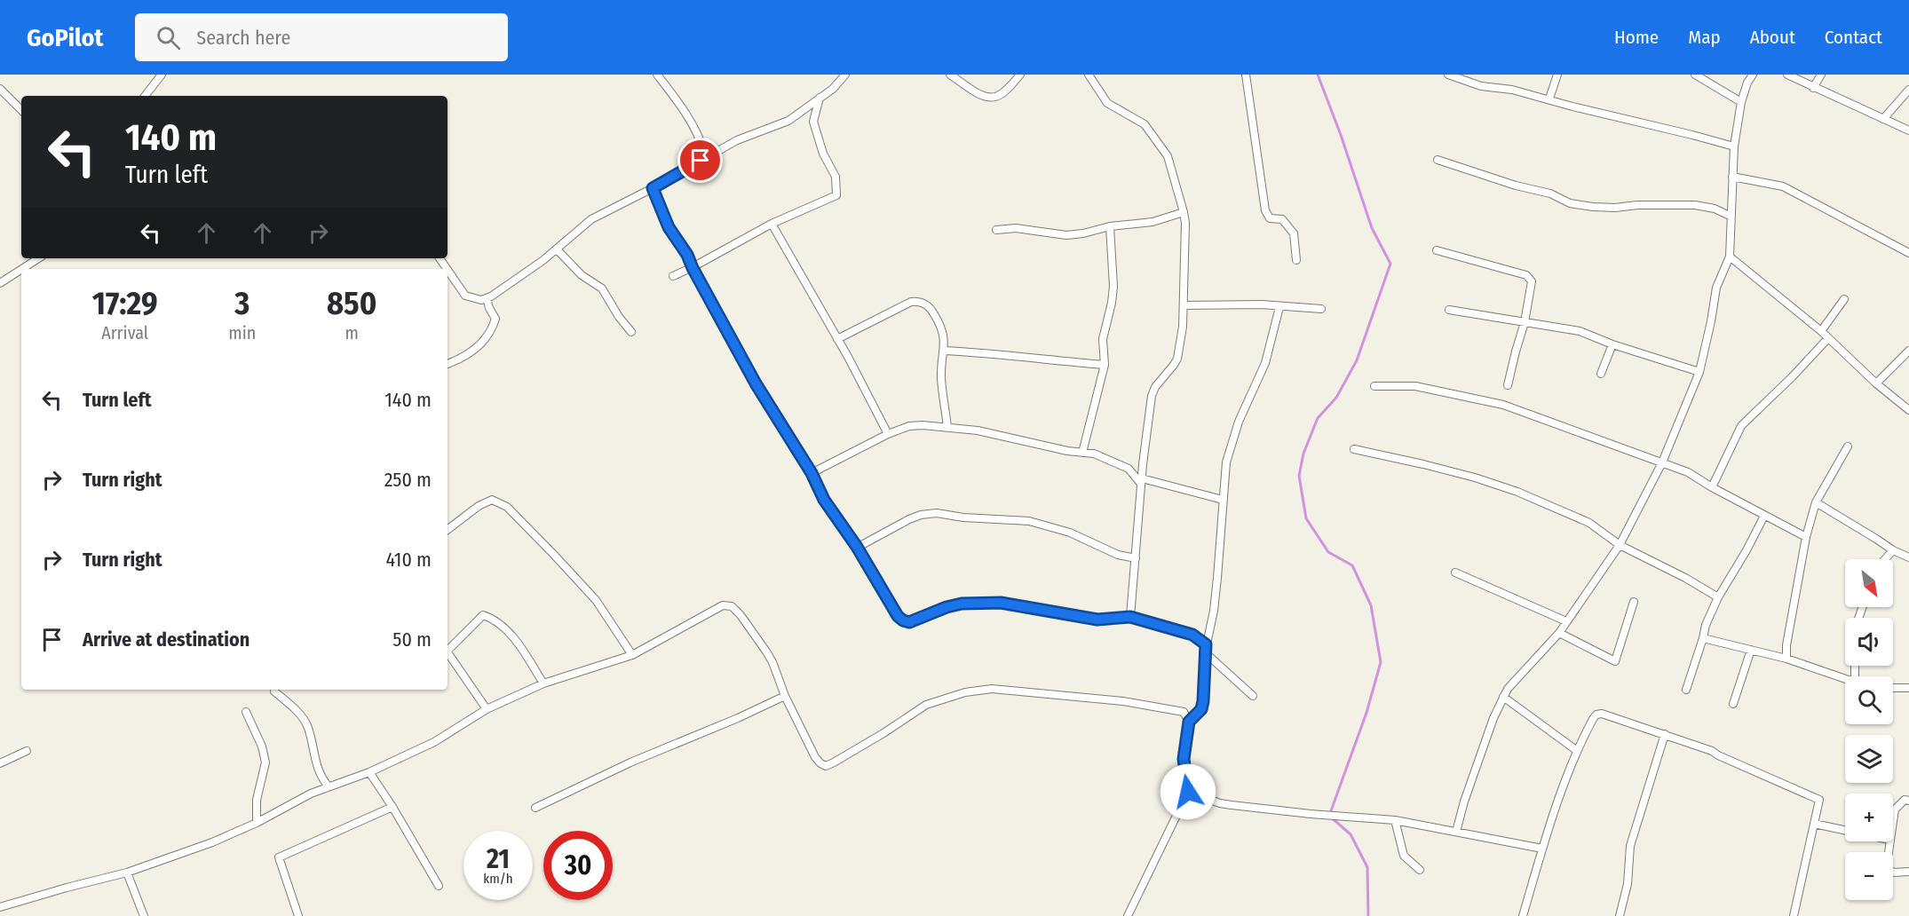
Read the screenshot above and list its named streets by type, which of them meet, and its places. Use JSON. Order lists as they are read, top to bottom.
{
  "north": "bottom right",
  "page": {
    "header": "GoPilot",
    "search": "Search here",
    "nav": [
      "Home",
      "Map",
      "About",
      "Contact"
    ],
    "turn": ["140 m", "Turn left"],
    "eta": [
      "17:29",
      "Arrival",
      "3",
      "min",
      "850",
      "m"
    ],
    "list": [
      {
        "name": "Turn left",
        "value": "140 m"
      },
      {
        "name": "Turn right",
        "value": "250 m"
      },
      {
        "name": "Turn right",
        "value": "410 m"
      },
      {
        "name": "Arrive at destination",
        "value": "50 m"
      }
    ],
    "map_buttons": ["+", "−"],
    "speed": "21 km/h",
    "limit": "30"
  }
}
